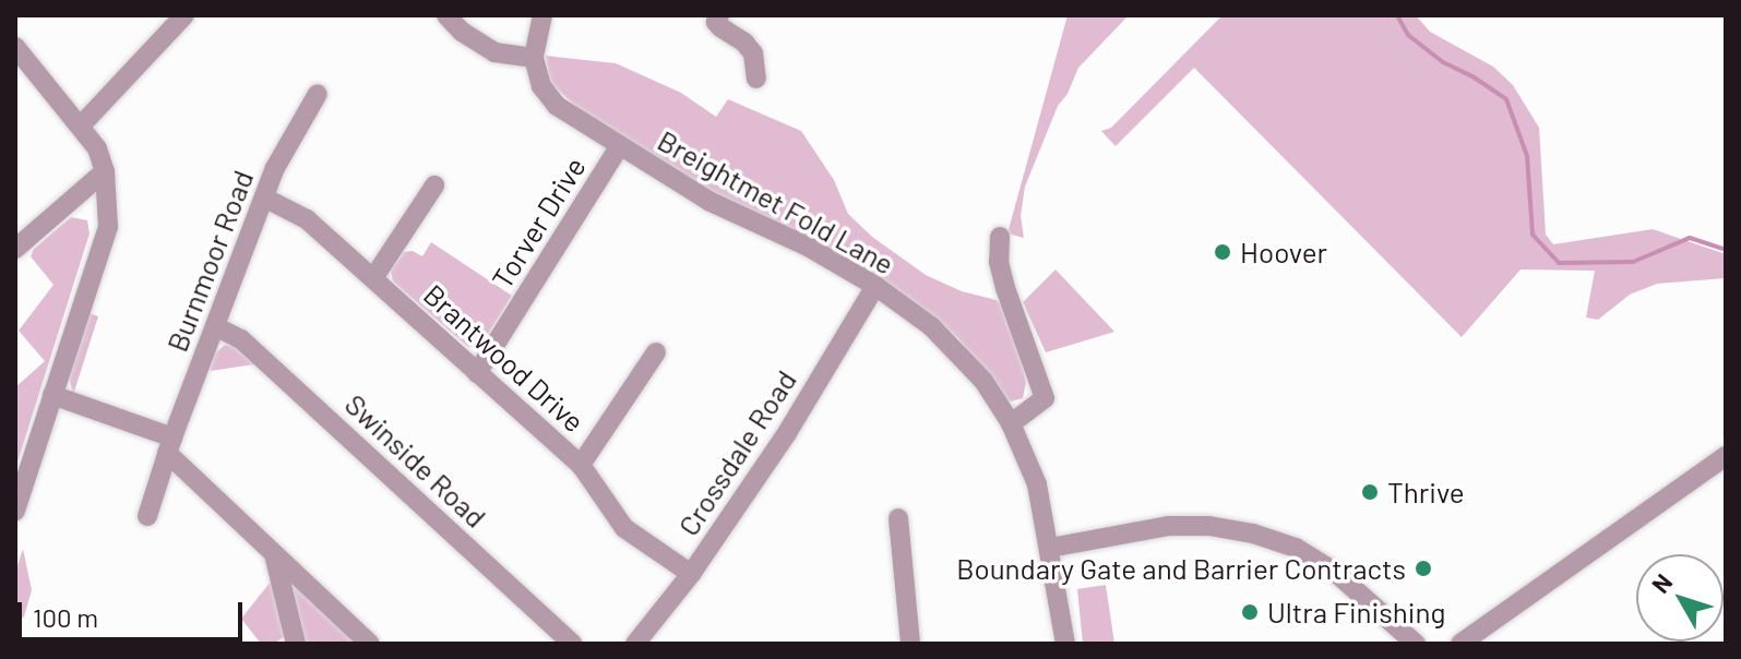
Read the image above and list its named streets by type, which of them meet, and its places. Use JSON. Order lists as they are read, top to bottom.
{
  "streets": {
    "street": [
      "Breightmet Fold Lane",
      "Torver Drive",
      "Burnmoor Road",
      "Brantwood Drive",
      "Crossdale Road",
      "Swinside Road"
    ]
  },
  "crossings": [
    ["Breightmet Fold Lane", "Torver Drive"],
    ["Breightmet Fold Lane", "Crossdale Road"],
    ["Torver Drive", "Brantwood Drive"],
    ["Burnmoor Road", "Brantwood Drive"],
    ["Burnmoor Road", "Swinside Road"],
    ["Brantwood Drive", "Crossdale Road"]
  ],
  "places": [
    "Hoover",
    "Thrive",
    "Boundary Gate and Barrier Contracts",
    "Ultra Finishing"
  ],
  "scale_bar": "100 m",
  "north": "top left"
}
